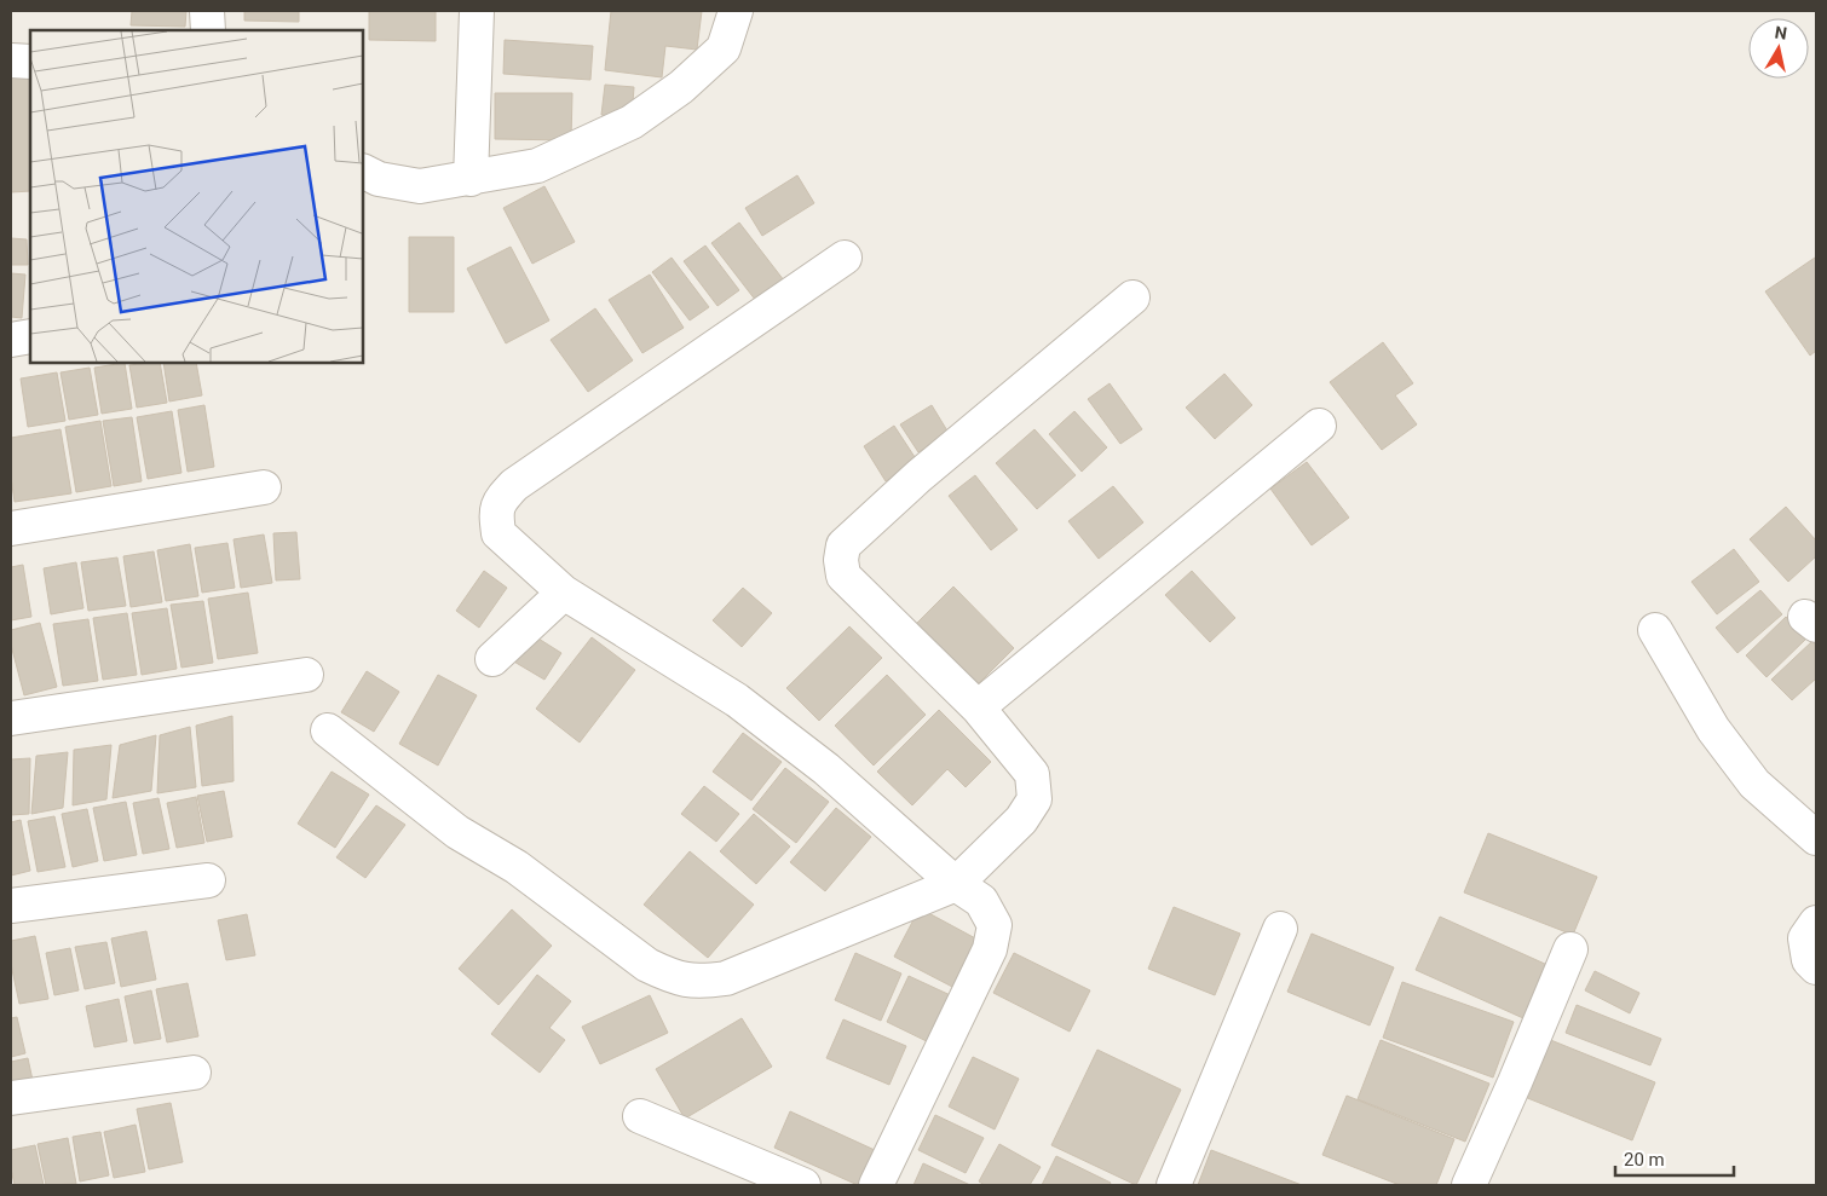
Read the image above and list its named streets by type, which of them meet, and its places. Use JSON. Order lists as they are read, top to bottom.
{
  "scale_bar": "20 m",
  "north": "top"
}
